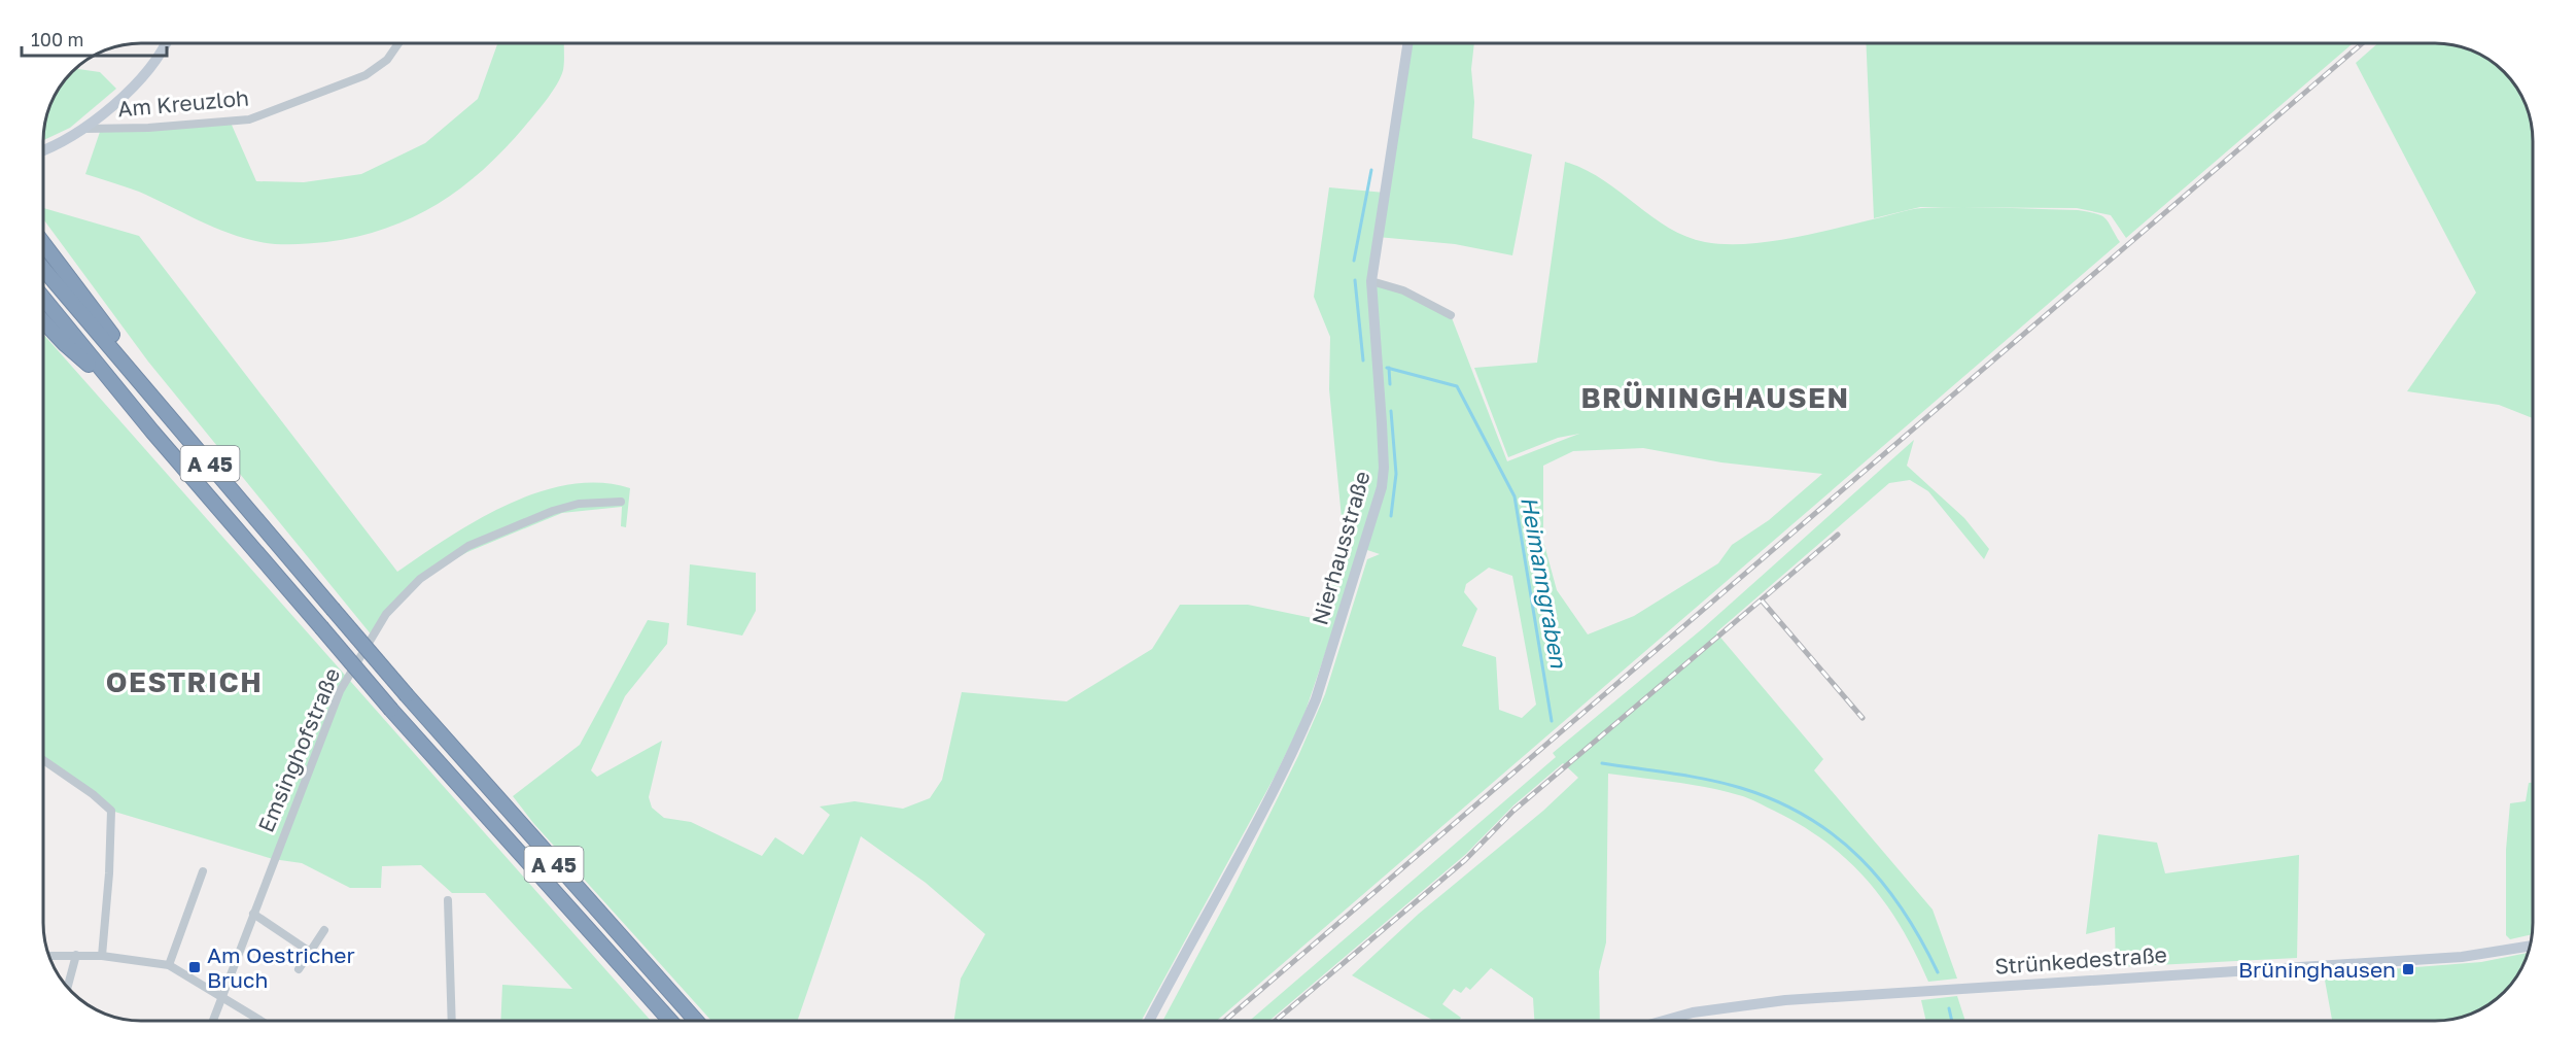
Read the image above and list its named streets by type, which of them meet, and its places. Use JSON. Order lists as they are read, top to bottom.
{
  "streets": {
    "highway": ["A 45"],
    "main road": ["Nierhausstraße", "Strünkedestraße"],
    "street": ["Am Kreuzloh", "Emsinghofstraße"]
  },
  "districts": ["BRÜNINGHAUSEN", "OESTRICH"],
  "water": ["Heimanngraben"],
  "places": {
    "transit": ["Am Oestricher Bruch", "Brüninghausen"]
  },
  "scale_bar": "100 m"
}
